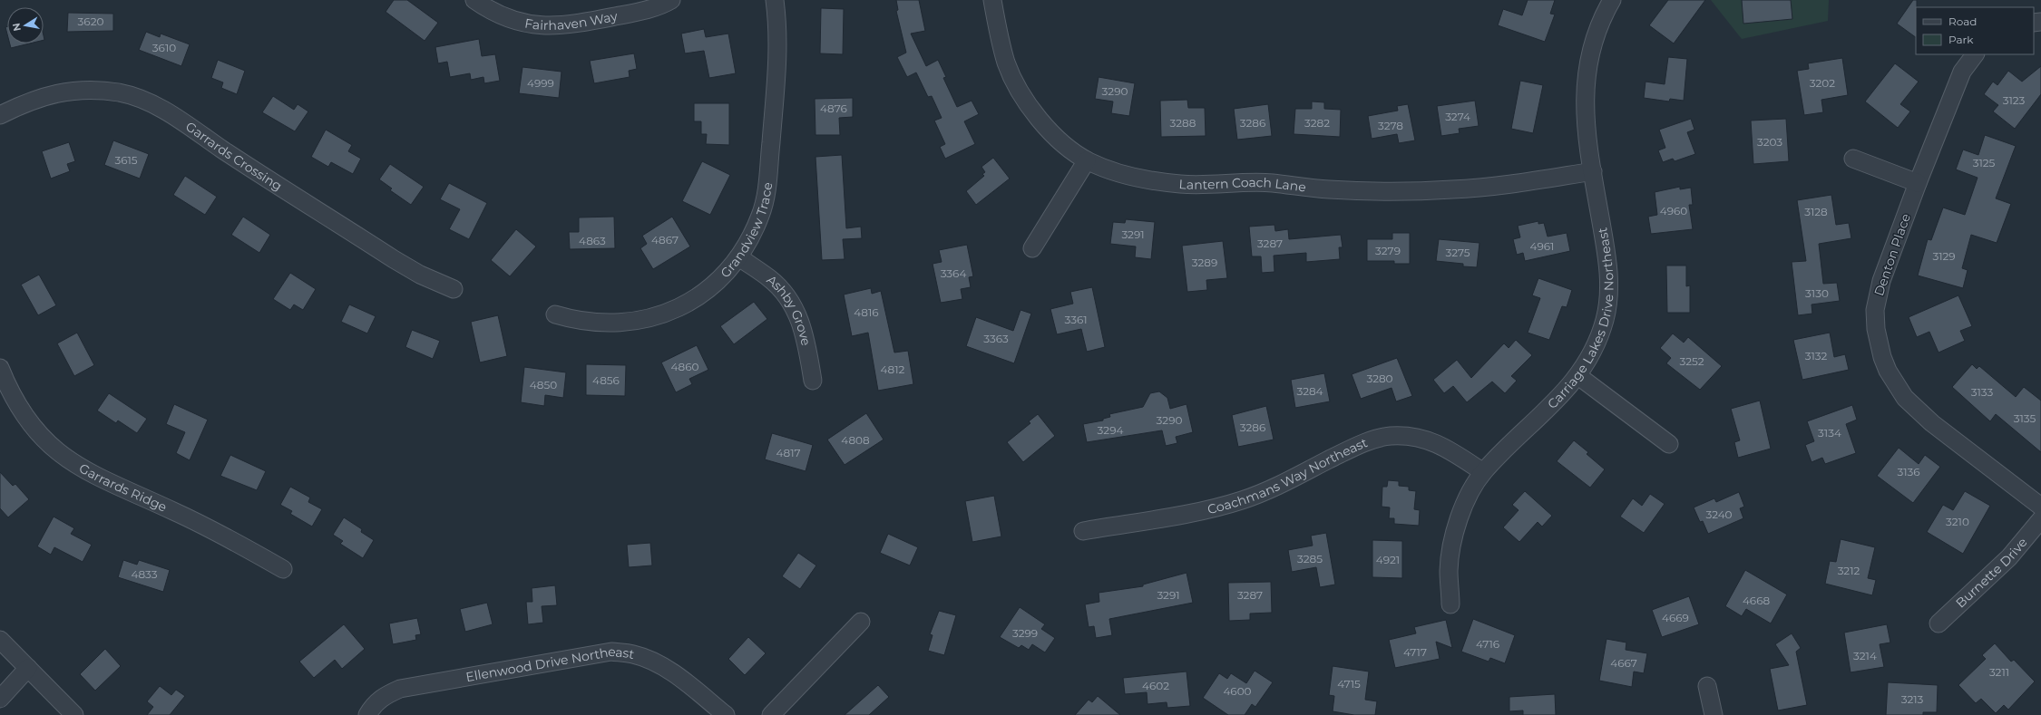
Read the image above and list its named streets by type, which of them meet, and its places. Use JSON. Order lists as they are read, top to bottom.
{
  "streets": {
    "street": [
      "Fairhaven Way",
      "Garrards Crossing",
      "Lantern Coach Lane",
      "Grandview Trace",
      "Denton Place",
      "Ashby Grove",
      "Carriage Lakes Drive Northeast",
      "Coachmans Way Northeast",
      "Garrards Ridge",
      "Burnette Drive",
      "Ellenwood Drive Northeast"
    ]
  },
  "crossings": [
    ["Lantern Coach Lane", "Carriage Lakes Drive Northeast"],
    ["Grandview Trace", "Ashby Grove"],
    ["Carriage Lakes Drive Northeast", "Coachmans Way Northeast"]
  ],
  "house_numbers": [
    "3620",
    "3610",
    "4999",
    "3202",
    "3290",
    "3123",
    "4876",
    "3274",
    "3288",
    "3286",
    "3282",
    "3278",
    "3203",
    "3615",
    "3125",
    "4960",
    "3128",
    "3291",
    "4867",
    "4863",
    "3287",
    "4961",
    "3279",
    "3275",
    "3129",
    "3289",
    "3364",
    "3130",
    "4816",
    "3361",
    "3363",
    "3132",
    "3252",
    "4860",
    "4812",
    "3280",
    "4856",
    "4850",
    "3284",
    "3133",
    "3135",
    "3290",
    "3286",
    "3294",
    "3134",
    "4808",
    "4817",
    "3136",
    "3240",
    "3210",
    "3285",
    "4921",
    "3212",
    "4833",
    "3291",
    "3287",
    "4668",
    "4669",
    "3299",
    "4716",
    "4717",
    "3214",
    "4667",
    "3211",
    "4715",
    "4602",
    "4600",
    "3213"
  ],
  "legend": ["Road", "Park"],
  "north": "left"
}
